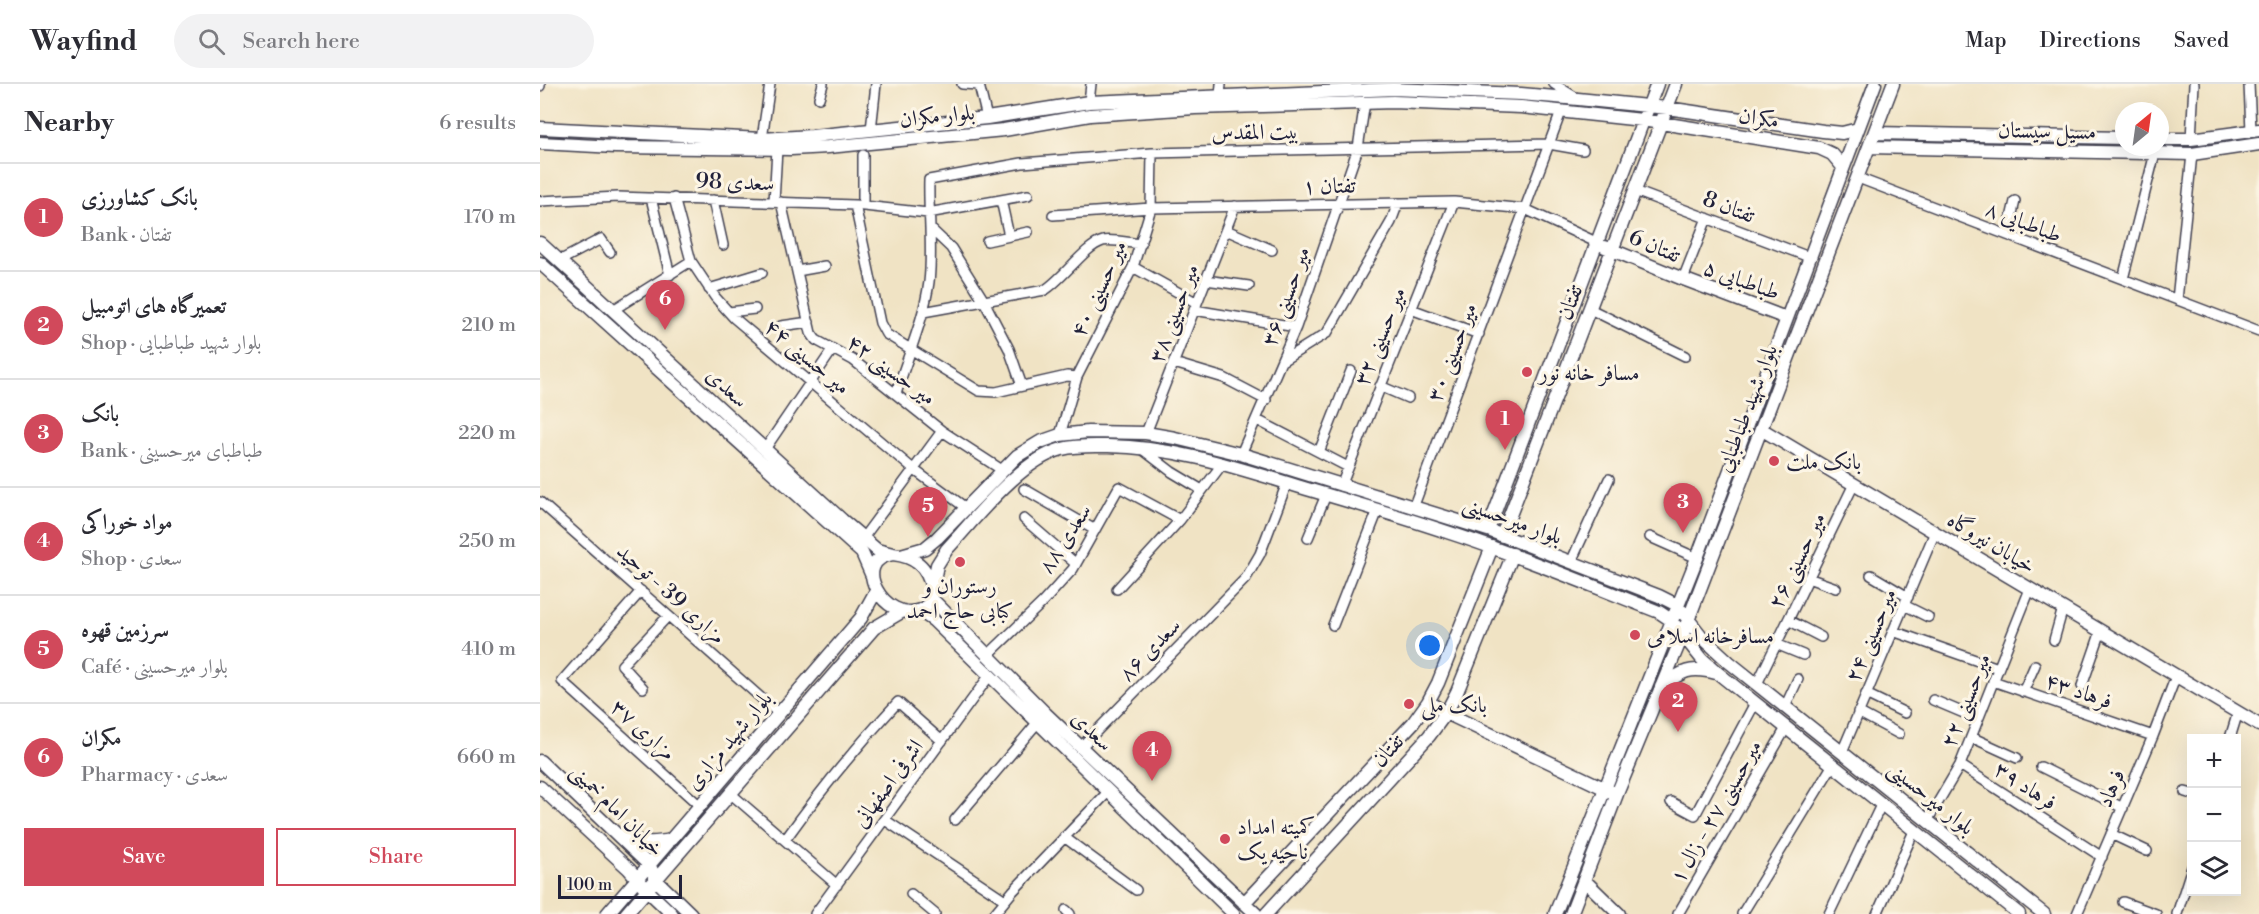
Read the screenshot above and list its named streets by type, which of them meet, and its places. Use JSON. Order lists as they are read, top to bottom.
{
  "streets": {
    "main road": [
      "بلوار مکران",
      "مکران",
      "مسیل سیستان",
      "تفتان 6",
      "طباطبایی ۵",
      "تفتان",
      "سعدی",
      "بلوار شهید طباطبایی",
      "بلوار میرحسینی",
      "خیابان نیروگاه",
      "بلوار شهید مزاری",
      "خیابان امام خمینی"
    ],
    "street": [
      "بیت المقدس",
      "سعدی 98",
      "تفتان ۱",
      "تفتان 8",
      "طباطبایی ۸",
      "میر حسینی ۴۰",
      "میر حسینی ۳۶",
      "میر حسینی ۳۸",
      "میر حسینی ۳۲",
      "میر حسینی ۳۰",
      "میر حسینی ۴۴",
      "میر حسینی ۴۲",
      "سعدی ۸۸",
      "میر حسینی ۲۶",
      "مزاری 39 - توحید",
      "میرحسینی ۲۴",
      "سعدی ۸۶",
      "فرهاد ۴۳",
      "میرحسینی ۲۲",
      "مزاری ۳۷",
      "اشرفی اصفهانی",
      "فرهاد ۳۹",
      "فرهاد",
      "میرحسینی ۲۷ - زال ۱"
    ]
  },
  "crossings": [
    ["بلوار مکران", "مکران"],
    ["بلوار مکران", "میر حسینی ۳۶"],
    ["بلوار مکران", "میر حسینی ۴۲"],
    ["مکران", "تفتان"],
    ["مکران", "میر حسینی ۳۰"],
    ["مکران", "بلوار شهید طباطبایی"],
    ["مسیل سیستان", "بلوار شهید طباطبایی"],
    ["بیت المقدس", "سعدی 98"],
    ["بیت المقدس", "میر حسینی ۴۰"],
    ["بیت المقدس", "میر حسینی ۳۶"],
    ["بیت المقدس", "میر حسینی ۳۰"],
    ["سعدی 98", "میر حسینی ۴۴"],
    ["سعدی 98", "میر حسینی ۴۲"],
    ["تفتان ۱", "تفتان 6"],
    ["تفتان ۱", "میر حسینی ۴۰"],
    ["تفتان ۱", "میر حسینی ۳۶"],
    ["تفتان ۱", "تفتان"],
    ["تفتان ۱", "میر حسینی ۳۸"],
    ["تفتان ۱", "میر حسینی ۳۲"],
    ["تفتان ۱", "میر حسینی ۳۰"],
    ["تفتان 8", "تفتان"],
    ["تفتان 8", "بلوار شهید طباطبایی"],
    ["طباطبایی ۸", "بلوار شهید طباطبایی"],
    ["تفتان 6", "طباطبایی ۵"],
    ["تفتان 6", "تفتان"],
    ["طباطبایی ۵", "بلوار شهید طباطبایی"],
    ["میر حسینی ۴۰", "بلوار میرحسینی"],
    ["میر حسینی ۳۶", "بلوار میرحسینی"],
    ["تفتان", "سعدی"],
    ["تفتان", "بلوار میرحسینی"],
    ["میر حسینی ۳۸", "بلوار میرحسینی"],
    ["میر حسینی ۳۲", "بلوار میرحسینی"],
    ["میر حسینی ۳۰", "بلوار میرحسینی"],
    ["میر حسینی ۴۴", "بلوار میرحسینی"],
    ["میر حسینی ۴۲", "بلوار میرحسینی"],
    ["سعدی", "بلوار میرحسینی"],
    ["سعدی", "سعدی ۸۸"],
    ["سعدی", "سعدی ۸۶"],
    ["سعدی", "بلوار شهید مزاری"],
    ["سعدی", "اشرفی اصفهانی"],
    ["بلوار شهید طباطبایی", "بلوار میرحسینی"],
    ["بلوار شهید طباطبایی", "خیابان نیروگاه"],
    ["بلوار میرحسینی", "میر حسینی ۲۶"],
    ["بلوار میرحسینی", "میرحسینی ۲۴"],
    ["بلوار میرحسینی", "سعدی ۸۶"],
    ["بلوار میرحسینی", "میرحسینی ۲۲"],
    ["بلوار میرحسینی", "بلوار شهید مزاری"],
    ["بلوار میرحسینی", "میرحسینی ۲۷ - زال ۱"],
    ["خیابان نیروگاه", "میر حسینی ۲۶"],
    ["خیابان نیروگاه", "میرحسینی ۲۴"],
    ["خیابان نیروگاه", "میرحسینی ۲۲"],
    ["خیابان نیروگاه", "فرهاد"],
    ["مزاری 39 - توحید", "مزاری ۳۷"],
    ["مزاری 39 - توحید", "بلوار شهید مزاری"],
    ["فرهاد ۴۳", "میرحسینی ۲۲"],
    ["فرهاد ۴۳", "فرهاد"],
    ["میرحسینی ۲۲", "فرهاد ۳۹"],
    ["مزاری ۳۷", "بلوار شهید مزاری"],
    ["بلوار شهید مزاری", "خیابان امام خمینی"],
    ["فرهاد ۳۹", "فرهاد"]
  ],
  "places": [
    "مسافر خانه نور",
    "بانک ملت",
    "رستوران و کبابی حاج احمد",
    "مسافرخانه اسلامی",
    "بانک ملی",
    "کمیته امداد ناحیه یک"
  ],
  "scale_bar": "100 m",
  "north": "top right",
  "page": {
    "header": "Wayfind",
    "search": "Search here",
    "nav": ["Map", "Directions", "Saved"],
    "heading": ["Nearby", "6 results"],
    "list": [
      {
        "mark": "1",
        "name": "بانک کشاورزی",
        "note": "Bank · تفتان",
        "value": "170 m"
      },
      {
        "mark": "2",
        "name": "تعمیرگاه های اتومبیل",
        "note": "Shop · بلوار شهید طباطبایی",
        "value": "210 m"
      },
      {
        "mark": "3",
        "name": "بانک",
        "note": "Bank · طباطبای میرحسینی",
        "value": "220 m"
      },
      {
        "mark": "4",
        "name": "مواد خوراکی",
        "note": "Shop · سعدی",
        "value": "250 m"
      },
      {
        "mark": "5",
        "name": "سرزمین قهوه",
        "note": "Café · بلوار میرحسینی",
        "value": "410 m"
      },
      {
        "mark": "6",
        "name": "مکران",
        "note": "Pharmacy · سعدی",
        "value": "660 m"
      }
    ],
    "pins": [
      "6",
      "1",
      "3",
      "5",
      "2",
      "4"
    ],
    "map_buttons": ["+", "−"],
    "buttons": ["Save", "Share"],
    "scale": "100 m"
  }
}
